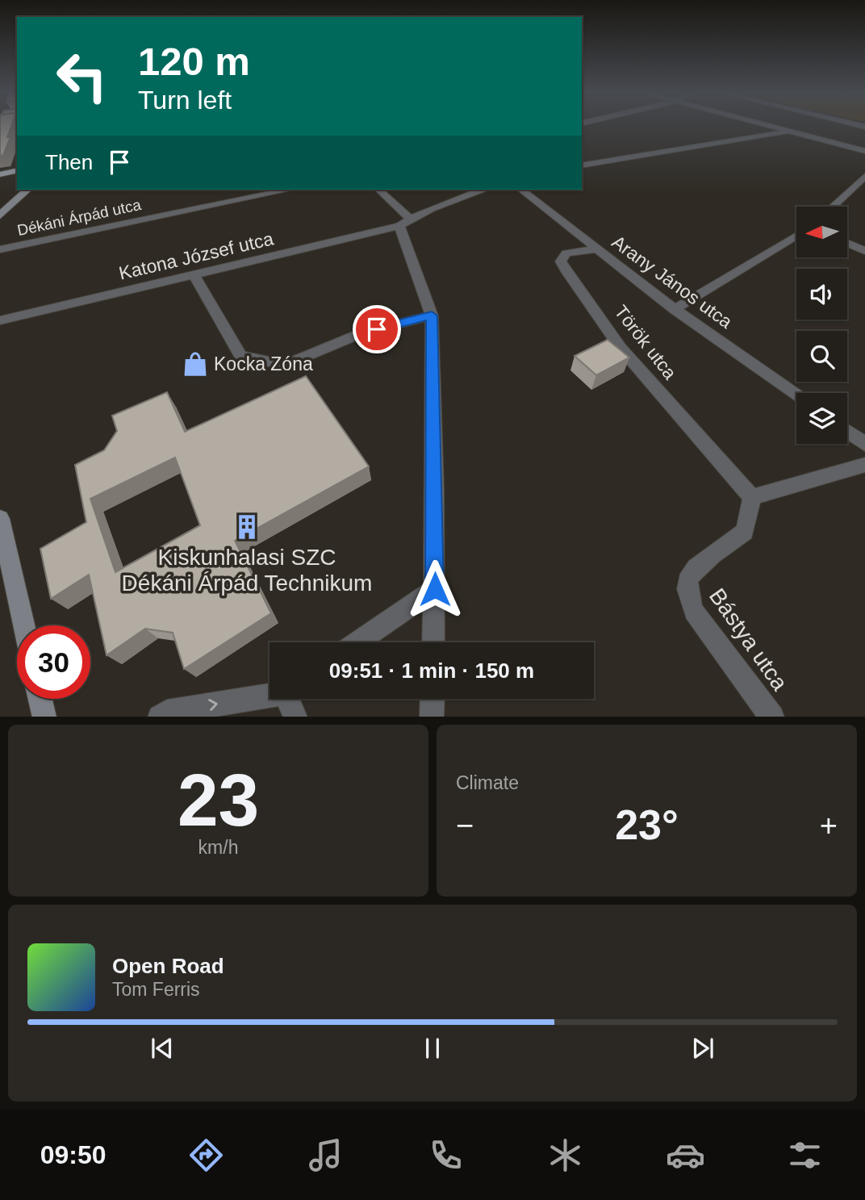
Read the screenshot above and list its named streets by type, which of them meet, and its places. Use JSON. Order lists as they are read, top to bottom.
{
  "streets": {
    "street": [
      "Dékáni Árpád utca",
      "Katona József utca",
      "Arany János utca",
      "Török utca",
      "Bástya utca"
    ]
  },
  "crossings": [
    ["Arany János utca", "Török utca"],
    ["Török utca", "Bástya utca"]
  ],
  "places": {
    "shop": ["Kocka Zóna"],
    "building": ["Kiskunhalasi SZC Dékáni Árpád Technikum"]
  },
  "north": "left",
  "page": {
    "turn": ["120 m", "Turn left"],
    "then": "Then",
    "limit": "30",
    "trip": "09:51 · 1 min · 150 m",
    "tile": [
      ["23", "km/h"],
      "Climate"
    ],
    "heat": ["−", "23°", "+"],
    "song": ["Open Road", "Tom Ferris"],
    "tabs": "09:50"
  }
}
